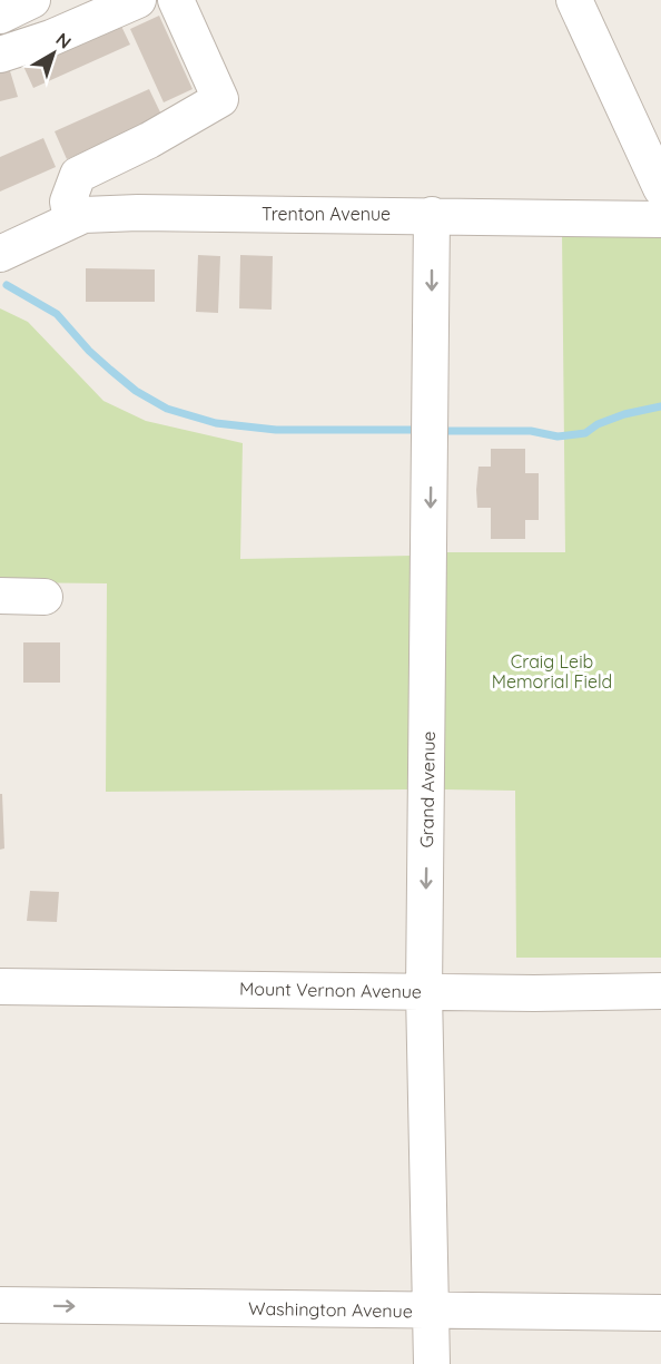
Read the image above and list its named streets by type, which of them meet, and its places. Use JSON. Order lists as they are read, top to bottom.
{
  "streets": {
    "street": [
      "Trenton Avenue",
      "Grand Avenue",
      "Mount Vernon Avenue",
      "Washington Avenue"
    ]
  },
  "crossings": [
    ["Trenton Avenue", "Grand Avenue"],
    ["Grand Avenue", "Mount Vernon Avenue"],
    ["Grand Avenue", "Washington Avenue"]
  ],
  "one_way": ["Grand Avenue", "Washington Avenue"],
  "parks": ["Craig Leib Memorial Field"],
  "north": "top right"
}
